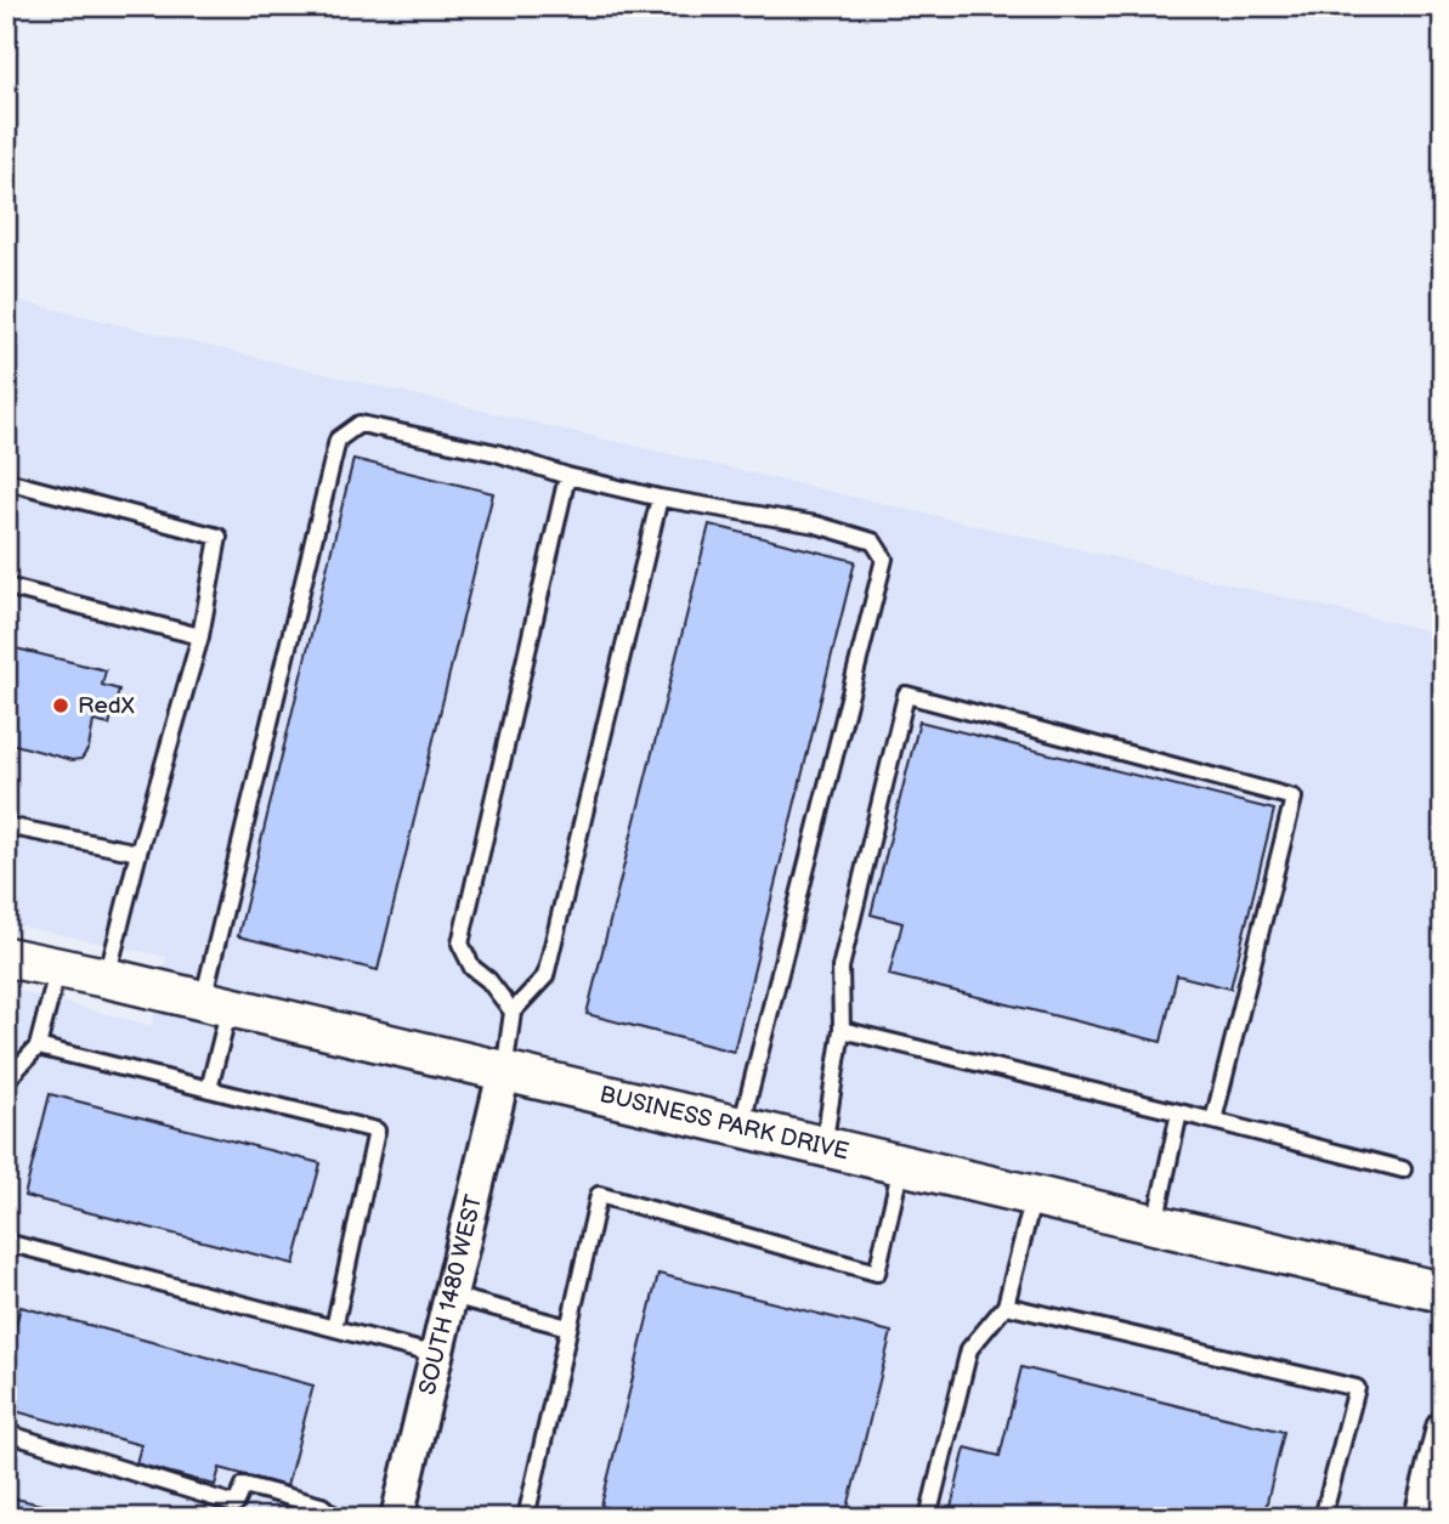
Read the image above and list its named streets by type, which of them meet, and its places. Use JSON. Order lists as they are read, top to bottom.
{
  "streets": {
    "street": ["BUSINESS PARK DRIVE", "SOUTH 1480 WEST"]
  },
  "crossings": [
    ["BUSINESS PARK DRIVE", "SOUTH 1480 WEST"]
  ],
  "places": ["RedX"]
}
